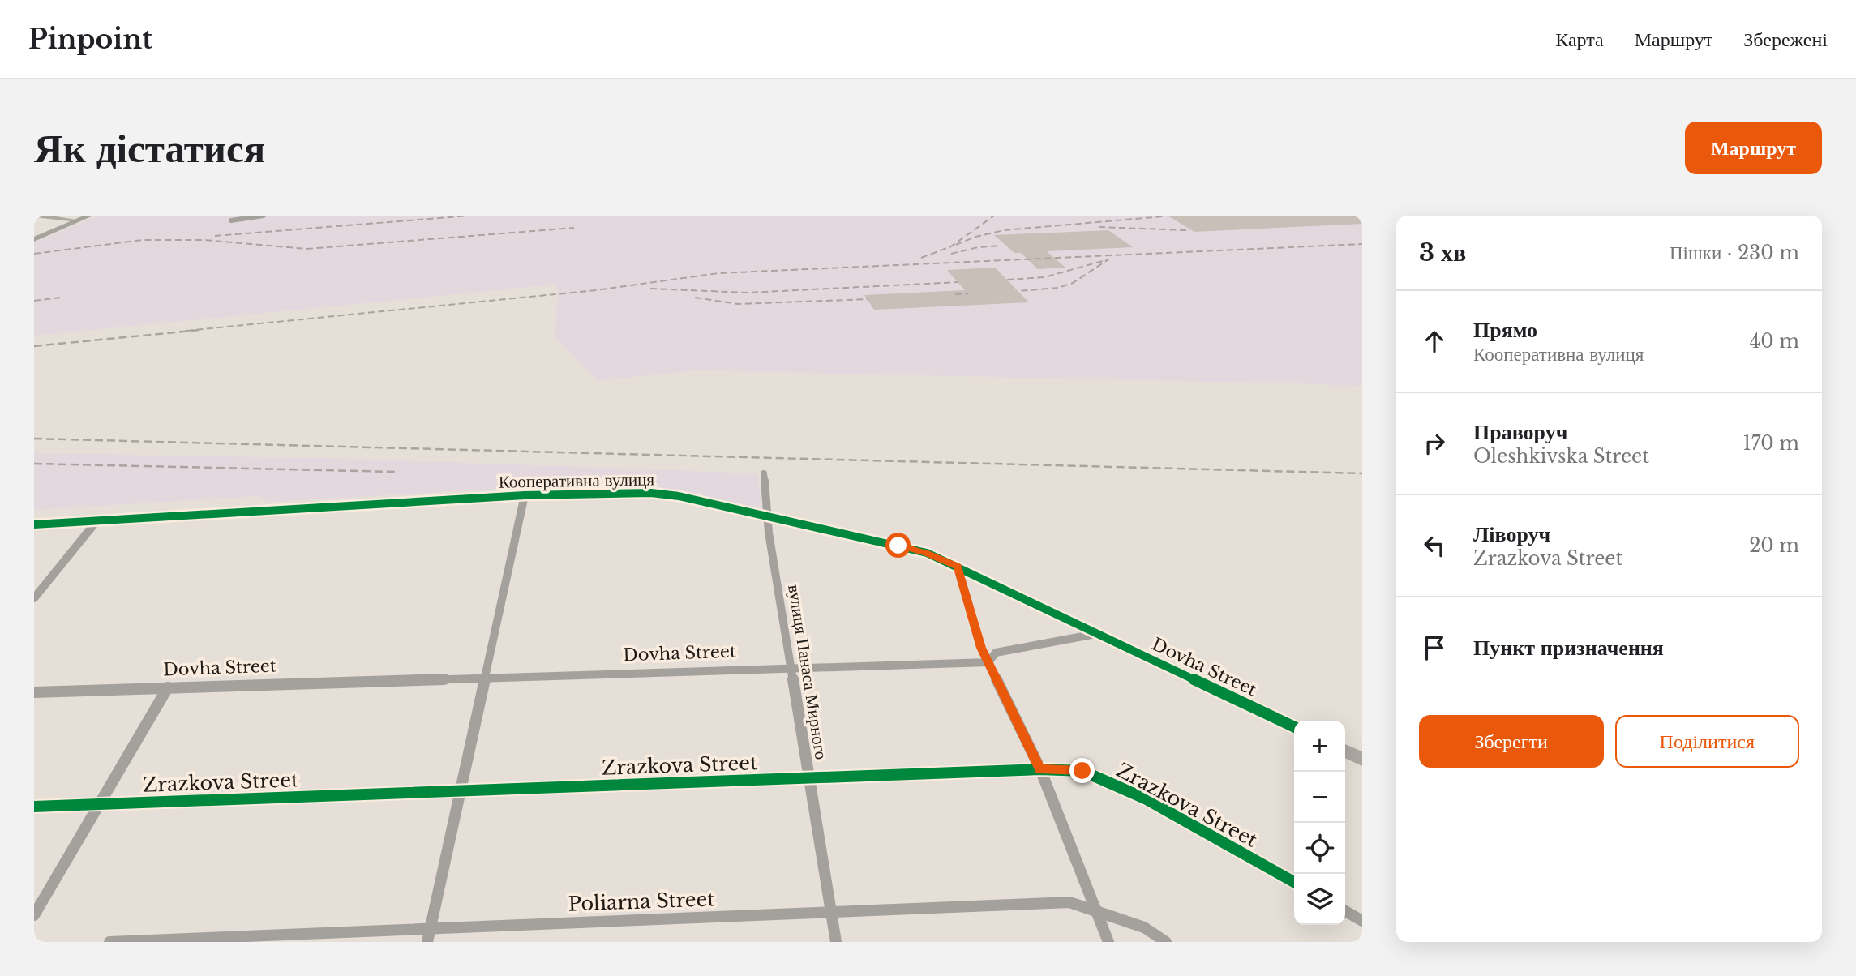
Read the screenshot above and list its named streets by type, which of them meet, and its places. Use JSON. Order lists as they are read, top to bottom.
{
  "streets": {
    "street": [
      "Кооперативна вулиця",
      "Dovha Street",
      "вулиця Панаса Мирного",
      "Zrazkova Street",
      "Poliarna Street"
    ]
  },
  "crossings": [
    ["Кооперативна вулиця", "Dovha Street"],
    ["Кооперативна вулиця", "вулиця Панаса Мирного"],
    ["Dovha Street", "вулиця Панаса Мирного"],
    ["вулиця Панаса Мирного", "Zrazkova Street"],
    ["вулиця Панаса Мирного", "Poliarna Street"]
  ],
  "page": {
    "header": "Pinpoint",
    "nav": ["Карта", "Маршрут", "Збережені"],
    "buttons": [
      "Маршрут",
      ["Зберегти", "Поділитися"]
    ],
    "title": "Як дістатися",
    "heading": ["3 хв", "Пішки · 230 m"],
    "list": [
      ["Прямо", "Кооперативна вулиця", "40 m"],
      ["Праворуч", "Oleshkivska Street", "170 m"],
      ["Ліворуч", "Zrazkova Street", "20 m"],
      "Пункт призначення"
    ],
    "map_buttons": ["+", "−"]
  }
}
